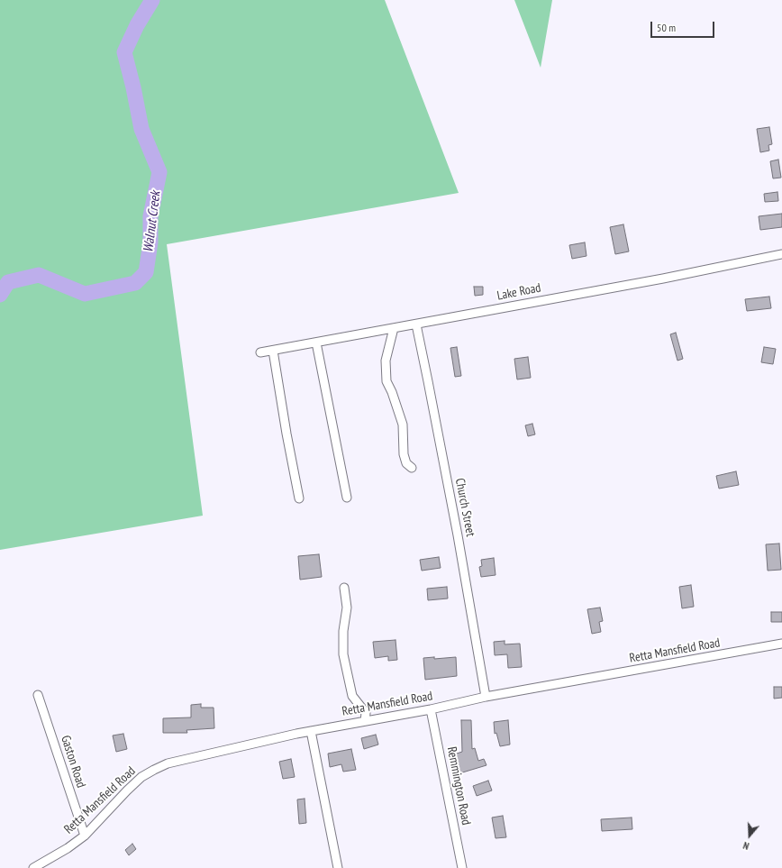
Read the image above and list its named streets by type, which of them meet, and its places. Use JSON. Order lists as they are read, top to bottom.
{
  "streets": {
    "street": [
      "Lake Road",
      "Church Street",
      "Retta Mansfield Road",
      "Gaston Road",
      "Remmington Road"
    ]
  },
  "crossings": [
    ["Lake Road", "Church Street"],
    ["Church Street", "Retta Mansfield Road"],
    ["Retta Mansfield Road", "Gaston Road"],
    ["Retta Mansfield Road", "Remmington Road"]
  ],
  "water": ["Walnut Creek"],
  "scale_bar": "50 m",
  "north": "bottom"
}
